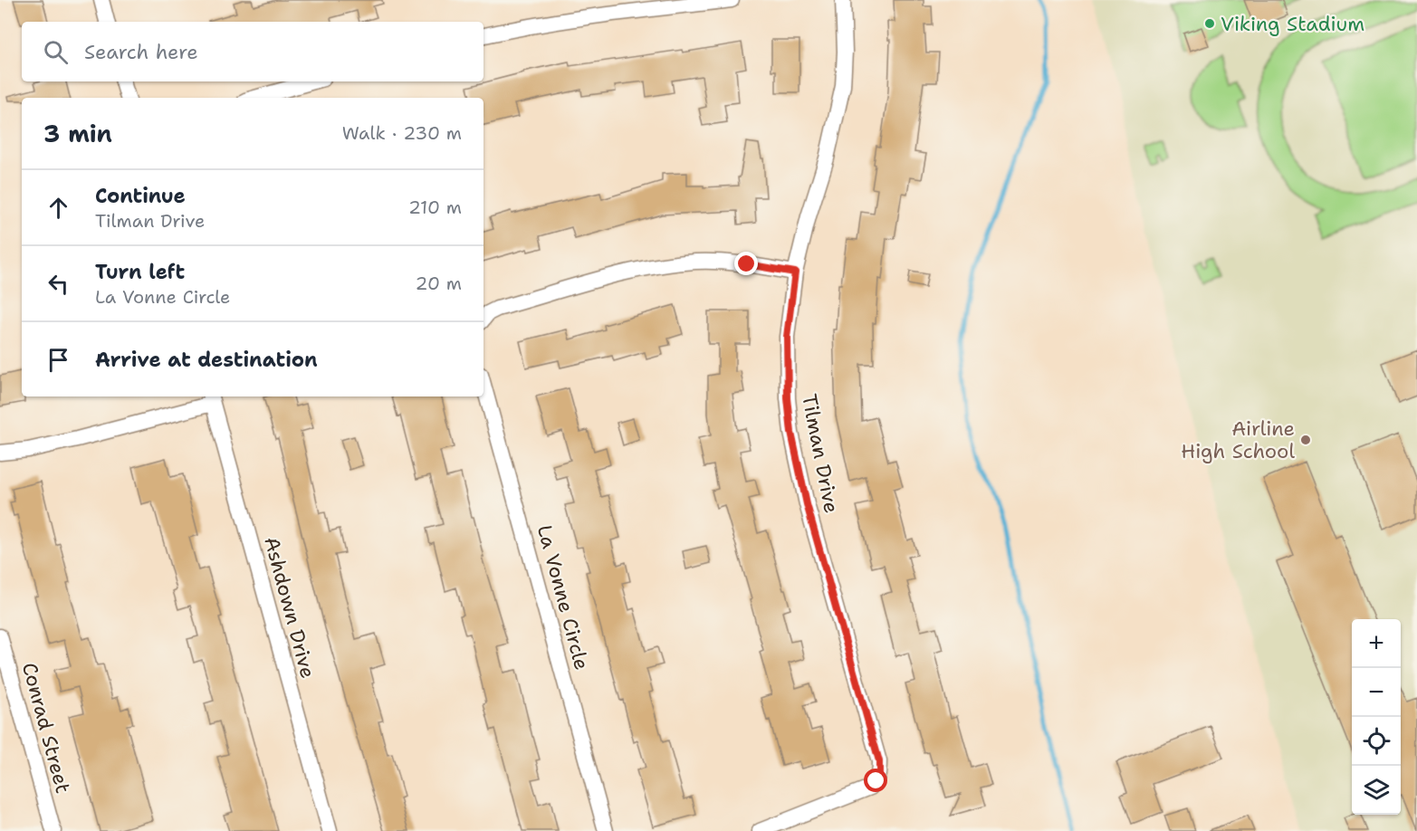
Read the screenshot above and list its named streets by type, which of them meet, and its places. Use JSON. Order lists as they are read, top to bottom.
{
  "streets": {
    "street": [
      "Tilman Drive",
      "La Vonne Circle",
      "Ashdown Drive",
      "Conrad Street"
    ]
  },
  "places": ["Viking Stadium", "Airline High School"],
  "page": {
    "search": "Search here",
    "heading": ["3 min", "Walk · 230 m"],
    "list": [
      ["Continue", "Tilman Drive", "210 m"],
      ["Turn left", "La Vonne Circle", "20 m"],
      "Arrive at destination"
    ],
    "map_buttons": ["+", "−"]
  }
}
